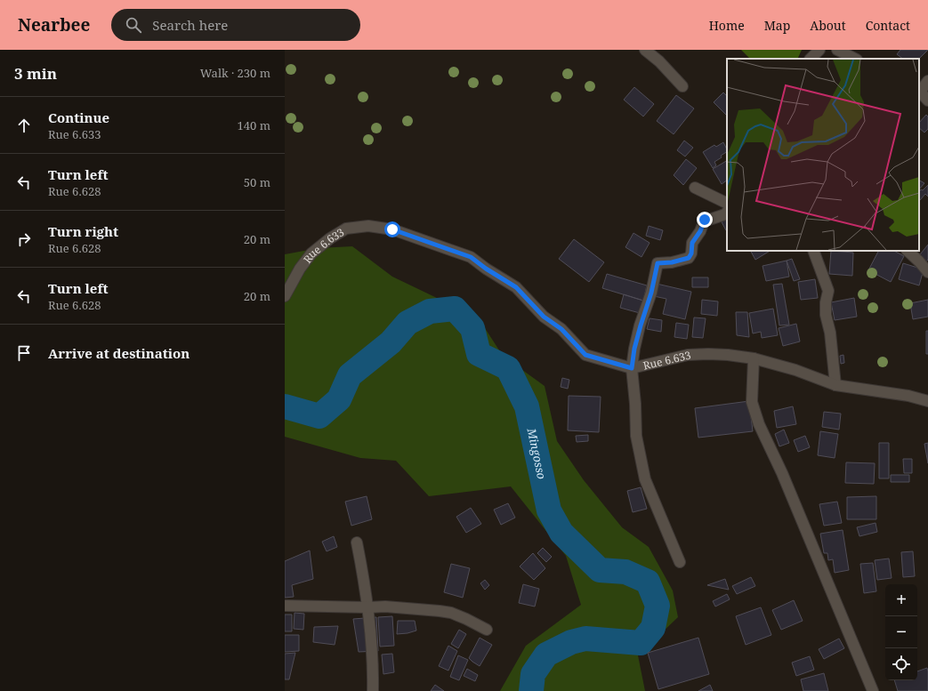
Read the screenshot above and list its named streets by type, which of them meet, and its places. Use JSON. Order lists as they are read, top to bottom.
{
  "streets": {
    "street": ["Rue 6.633"]
  },
  "water": ["Mingosso"],
  "page": {
    "header": "Nearbee",
    "search": "Search here",
    "nav": [
      "Home",
      "Map",
      "About",
      "Contact"
    ],
    "heading": ["3 min", "Walk · 230 m"],
    "list": [
      ["Continue", "Rue 6.633", "140 m"],
      ["Turn left", "Rue 6.628", "50 m"],
      ["Turn right", "Rue 6.628", "20 m"],
      ["Turn left", "Rue 6.628", "20 m"],
      "Arrive at destination"
    ],
    "map_buttons": ["+", "−"]
  }
}
